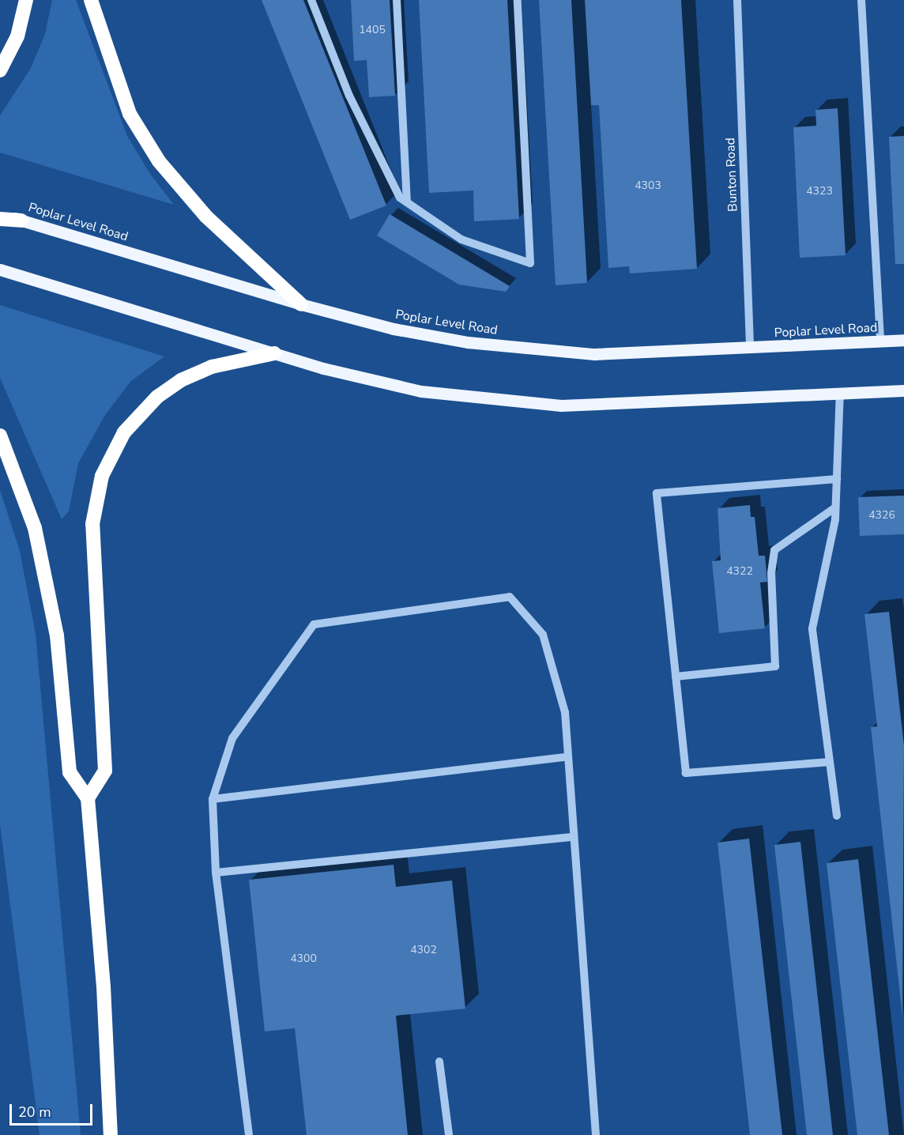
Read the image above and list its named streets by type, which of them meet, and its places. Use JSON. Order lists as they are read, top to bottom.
{
  "streets": {
    "main road": ["Poplar Level Road"],
    "street": ["Bunton Road"]
  },
  "crossings": [
    ["Bunton Road", "Poplar Level Road"]
  ],
  "house_numbers": [
    "1405",
    "4303",
    "4323",
    "4326",
    "4322",
    "4302",
    "4300"
  ],
  "scale_bar": "20 m"
}
